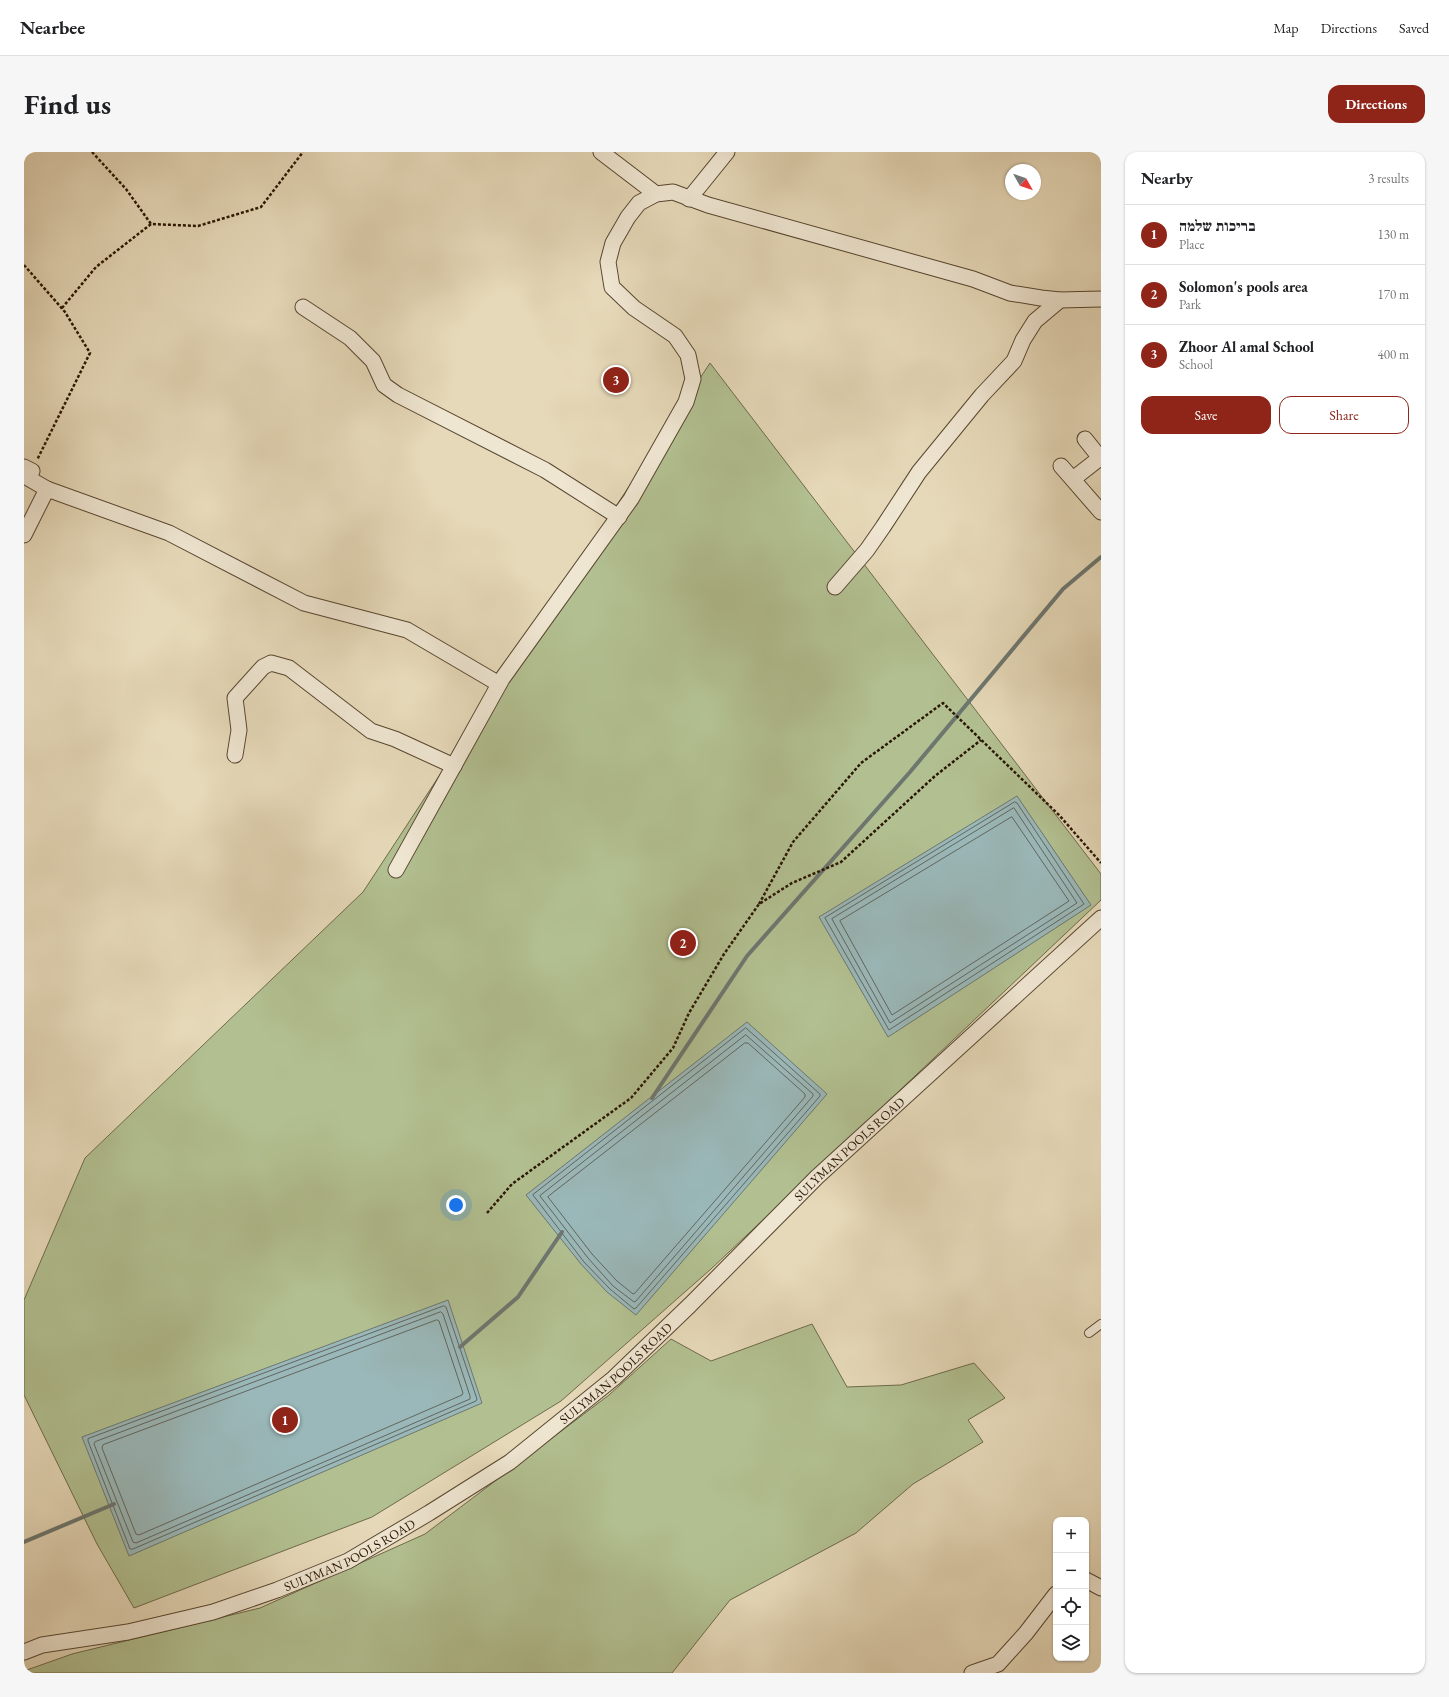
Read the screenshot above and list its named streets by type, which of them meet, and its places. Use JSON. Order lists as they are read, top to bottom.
{
  "streets": {
    "street": ["SULYMAN POOLS ROAD"]
  },
  "north": "bottom right",
  "page": {
    "header": "Nearbee",
    "nav": ["Map", "Directions", "Saved"],
    "buttons": [
      "Directions",
      ["Save", "Share"]
    ],
    "title": "Find us",
    "heading": ["Nearby", "3 results"],
    "list": [
      {
        "mark": "1",
        "name": "בריכות שלמה",
        "note": "Place",
        "value": "130 m"
      },
      {
        "mark": "2",
        "name": "Solomon's pools area",
        "note": "Park",
        "value": "170 m"
      },
      {
        "mark": "3",
        "name": "Zhoor Al amal School",
        "note": "School",
        "value": "400 m"
      }
    ],
    "pins": ["3", "2", "1"],
    "map_buttons": ["+", "−"]
  }
}
